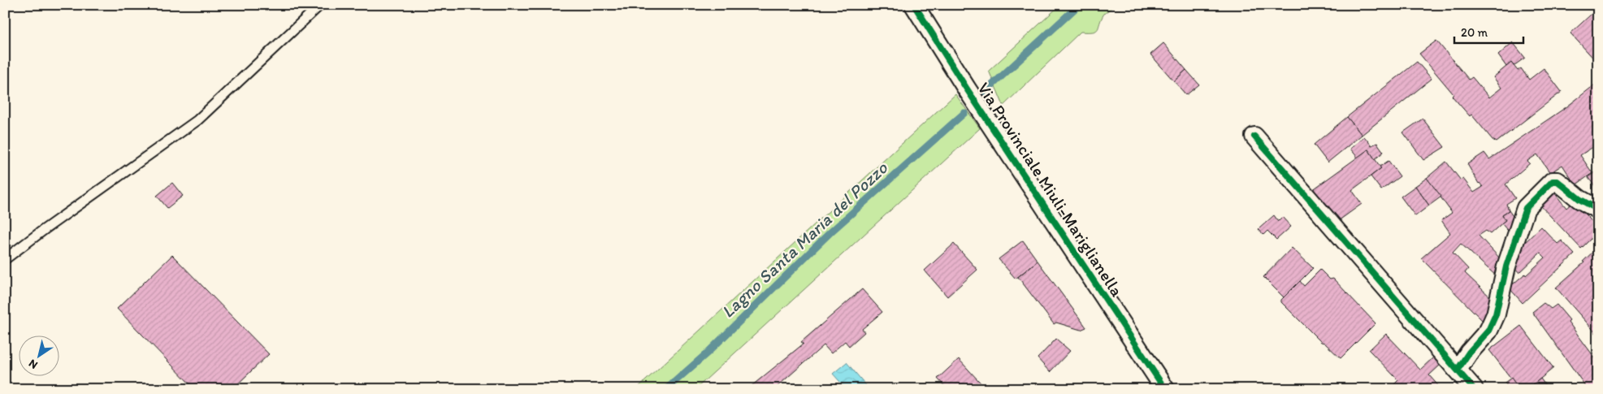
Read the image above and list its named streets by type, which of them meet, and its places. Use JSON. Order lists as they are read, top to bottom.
{
  "streets": {
    "street": ["Via Provinciale Miuli-Mariglianella"]
  },
  "water": ["Lagno Santa Maria del Pozzo"],
  "scale_bar": "20 m",
  "north": "bottom left"
}
